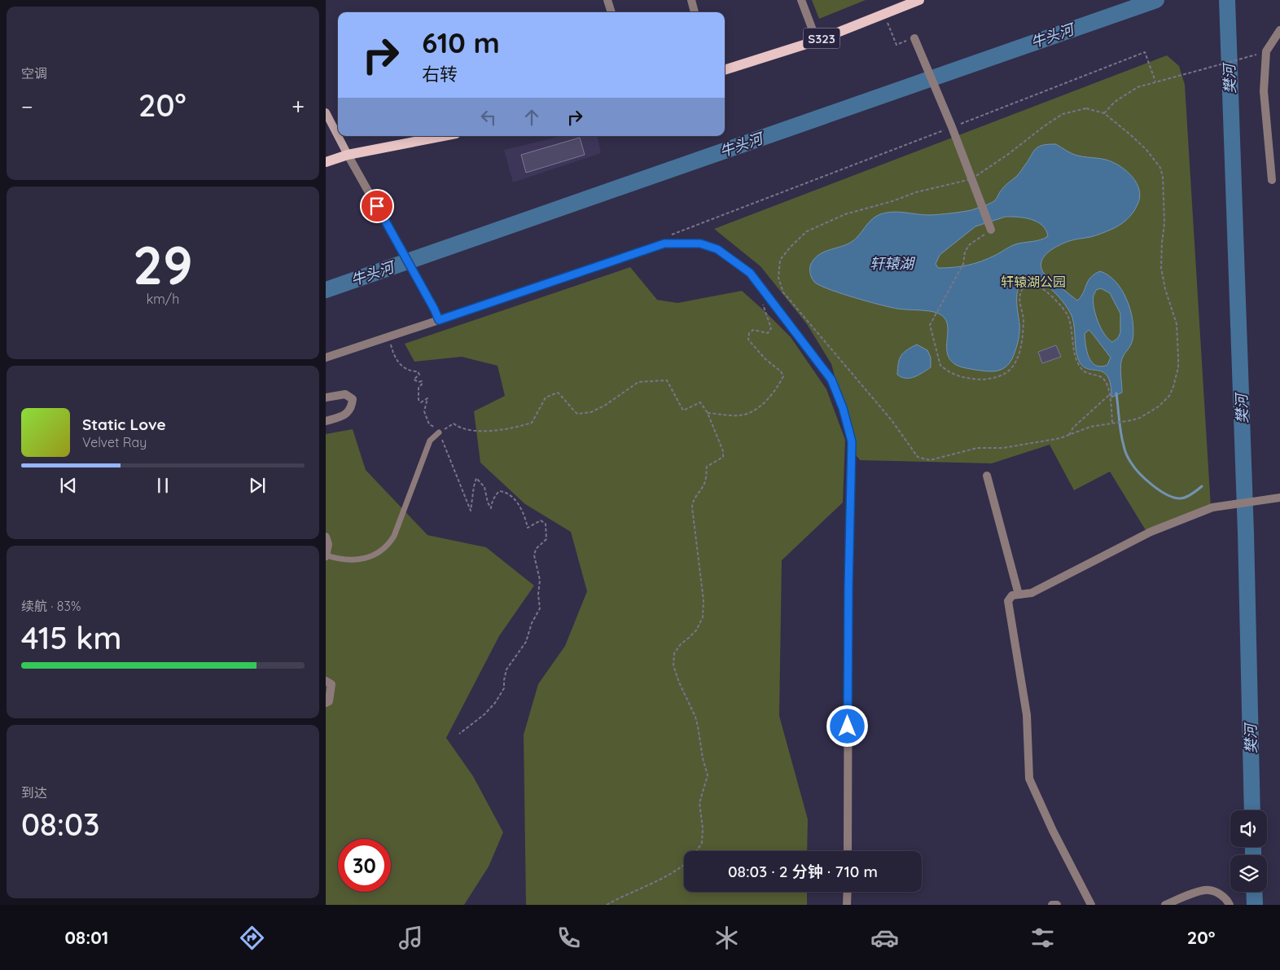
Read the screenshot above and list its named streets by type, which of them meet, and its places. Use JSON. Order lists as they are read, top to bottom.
{
  "streets": {
    "main road": ["S323"]
  },
  "water": ["牛头河", "樊河", "轩辕湖"],
  "parks": ["轩辕湖公园"],
  "page": {
    "tile": [
      "空调",
      ["29", "km/h"],
      ["续航 · 83%", "415 km"],
      ["到达", "08:03"]
    ],
    "turn": ["610 m", "右转"],
    "heat": ["−", "20°", "+"],
    "song": ["Static Love", "Velvet Ray"],
    "limit": "30",
    "trip": "08:03 · 2 分钟 · 710 m",
    "tabs": ["08:01", "20°"]
  }
}
